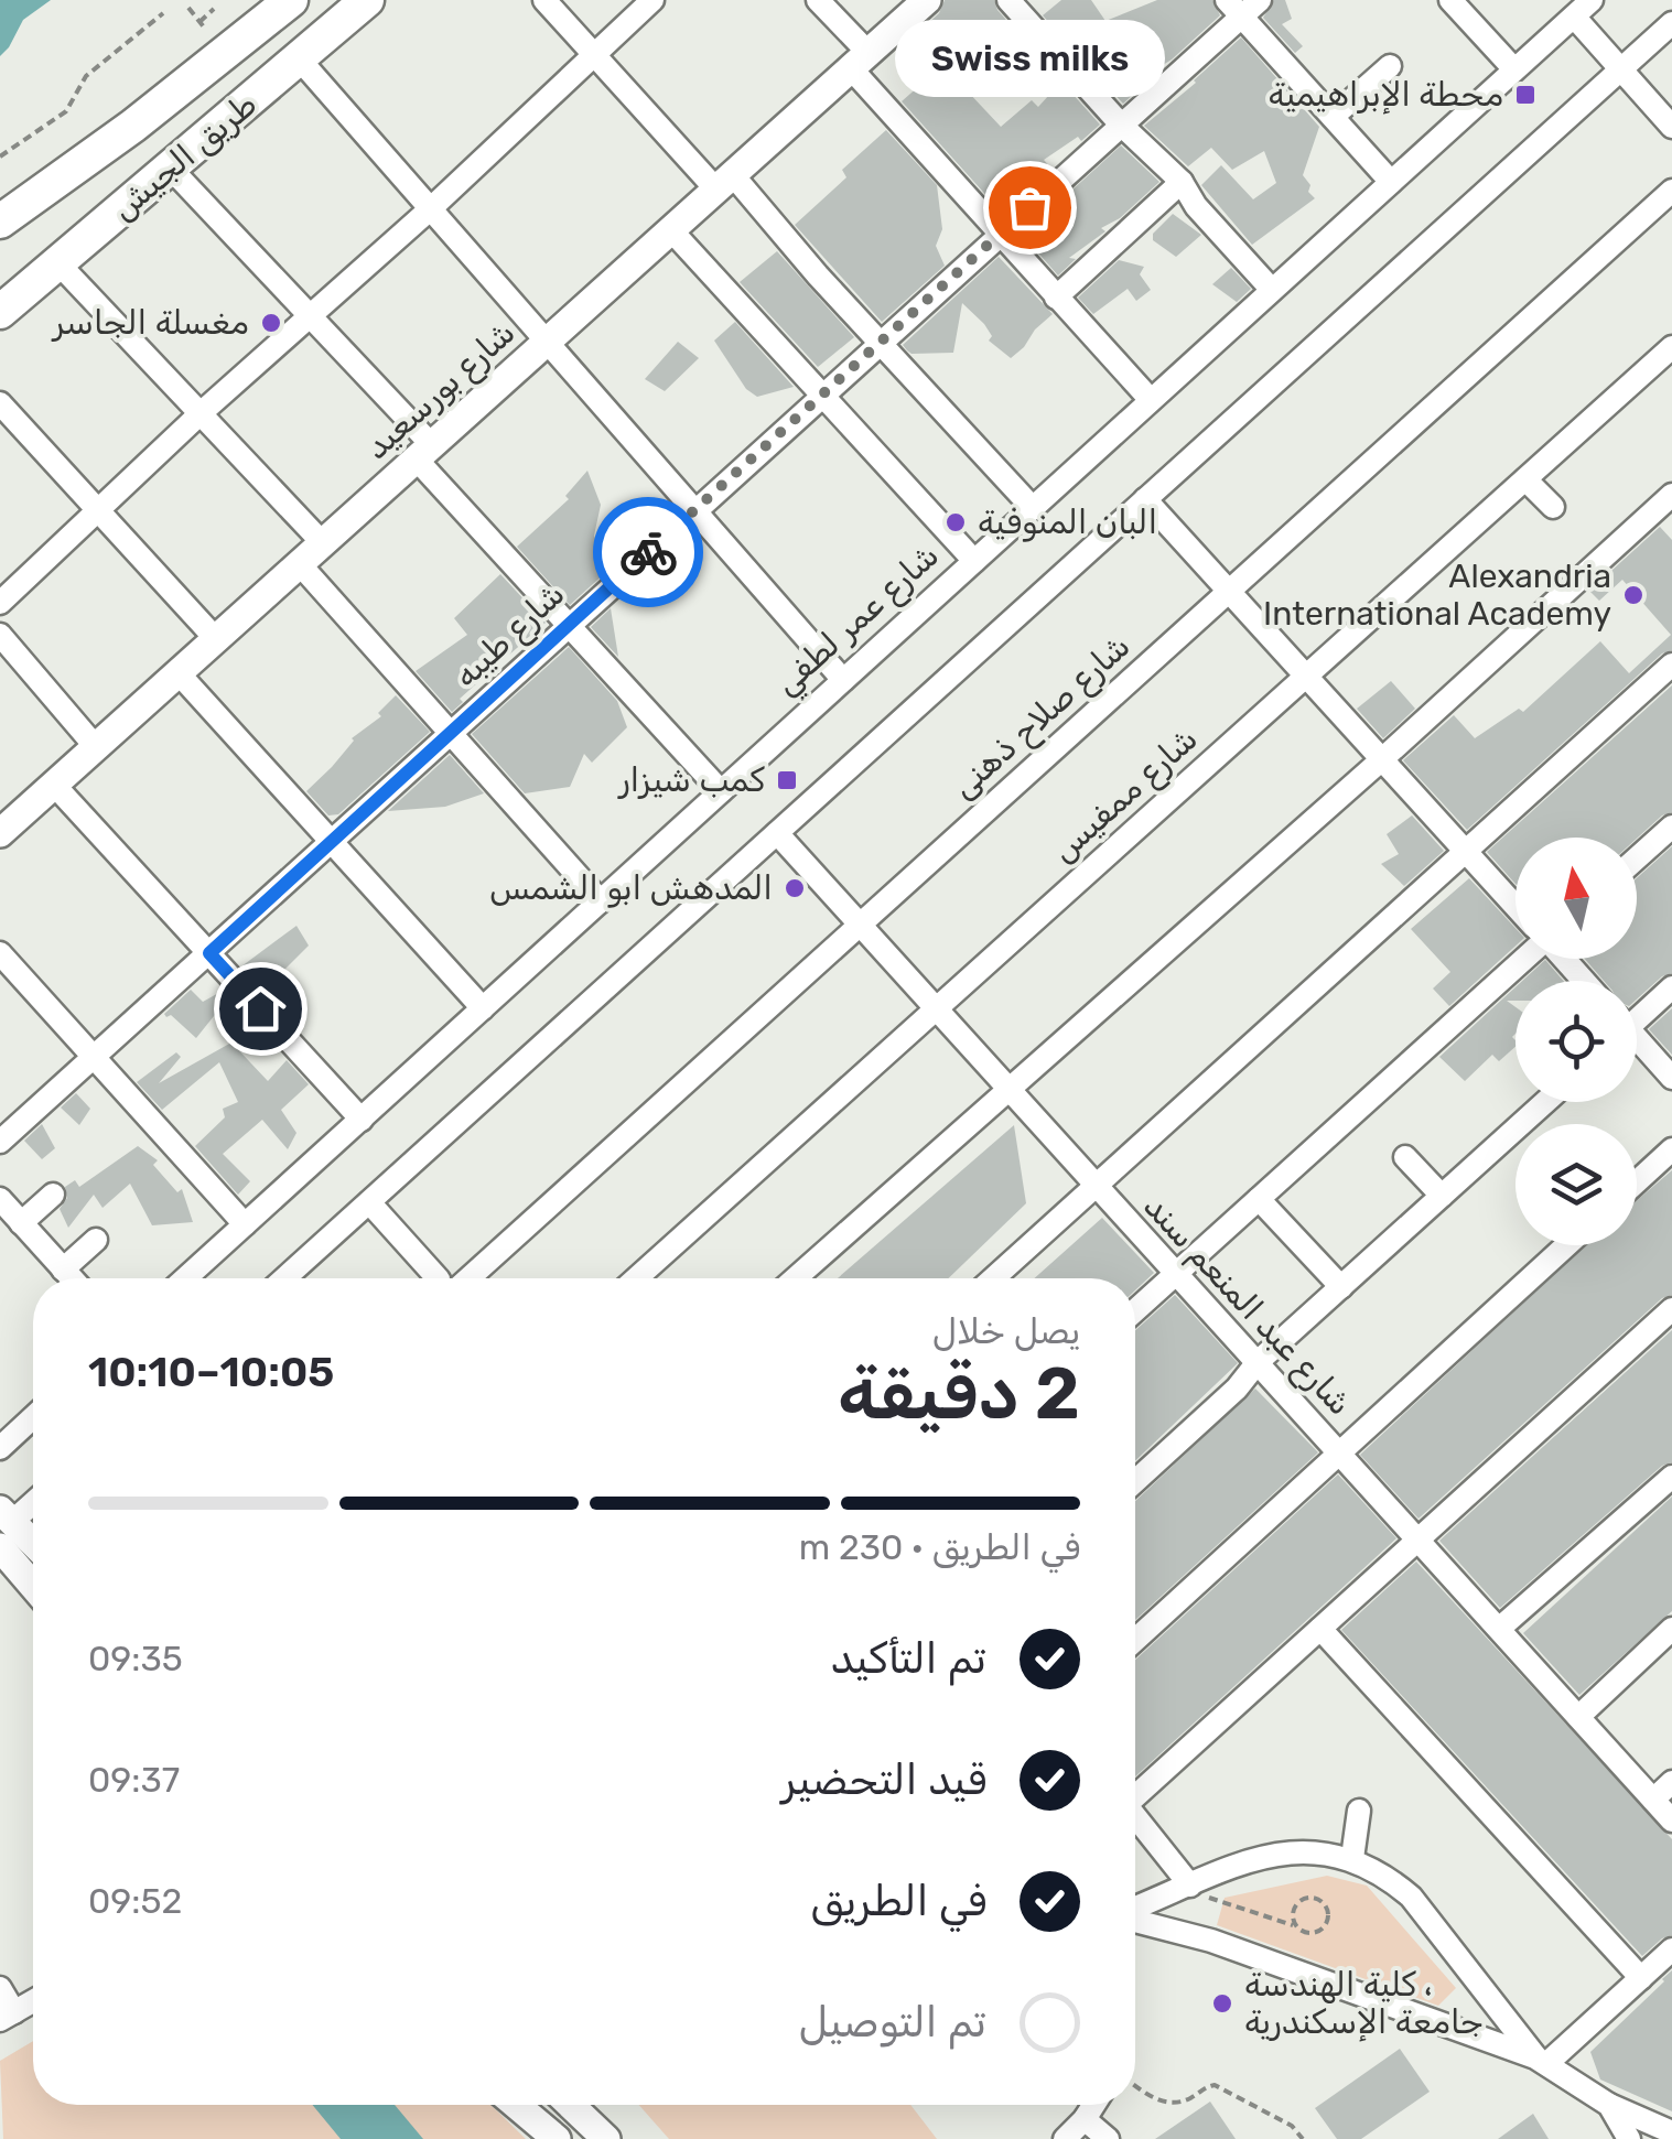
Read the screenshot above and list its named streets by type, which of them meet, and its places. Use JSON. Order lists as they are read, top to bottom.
{
  "streets": {
    "highway": ["طريق الجيش"],
    "main road": ["شارع بورسعيد"],
    "street": [
      "شارع عمر لطفي",
      "شارع طيبه",
      "شارع صلاح ذهنى",
      "شارع ممفيس",
      "شارع عبد المنعم سند"
    ]
  },
  "crossings": [
    ["شارع صلاح ذهنى", "شارع عبد المنعم سند"],
    ["شارع ممفيس", "شارع عبد المنعم سند"]
  ],
  "places": {
    "transit": ["محطة الإبراهيمية", "كمب شيزار"],
    "other": [
      "Swiss milks",
      "مغسلة الجاسر",
      "البان المنوفية",
      "Alexandria International Academy",
      "المدهش ابو الشمس",
      "كلية الهندسة ، جامعة الإسكندرية"
    ]
  },
  "north": "top",
  "page": {
    "bubble": "Swiss milks",
    "heading": ["2 دقيقة", "يصل خلال", "10:05–10:10"],
    "bar": "في الطريق · 230 m",
    "list": [
      ["تم التأكيد", "09:35"],
      ["قيد التحضير", "09:37"],
      ["في الطريق", "09:52"],
      "تم التوصيل"
    ]
  }
}
